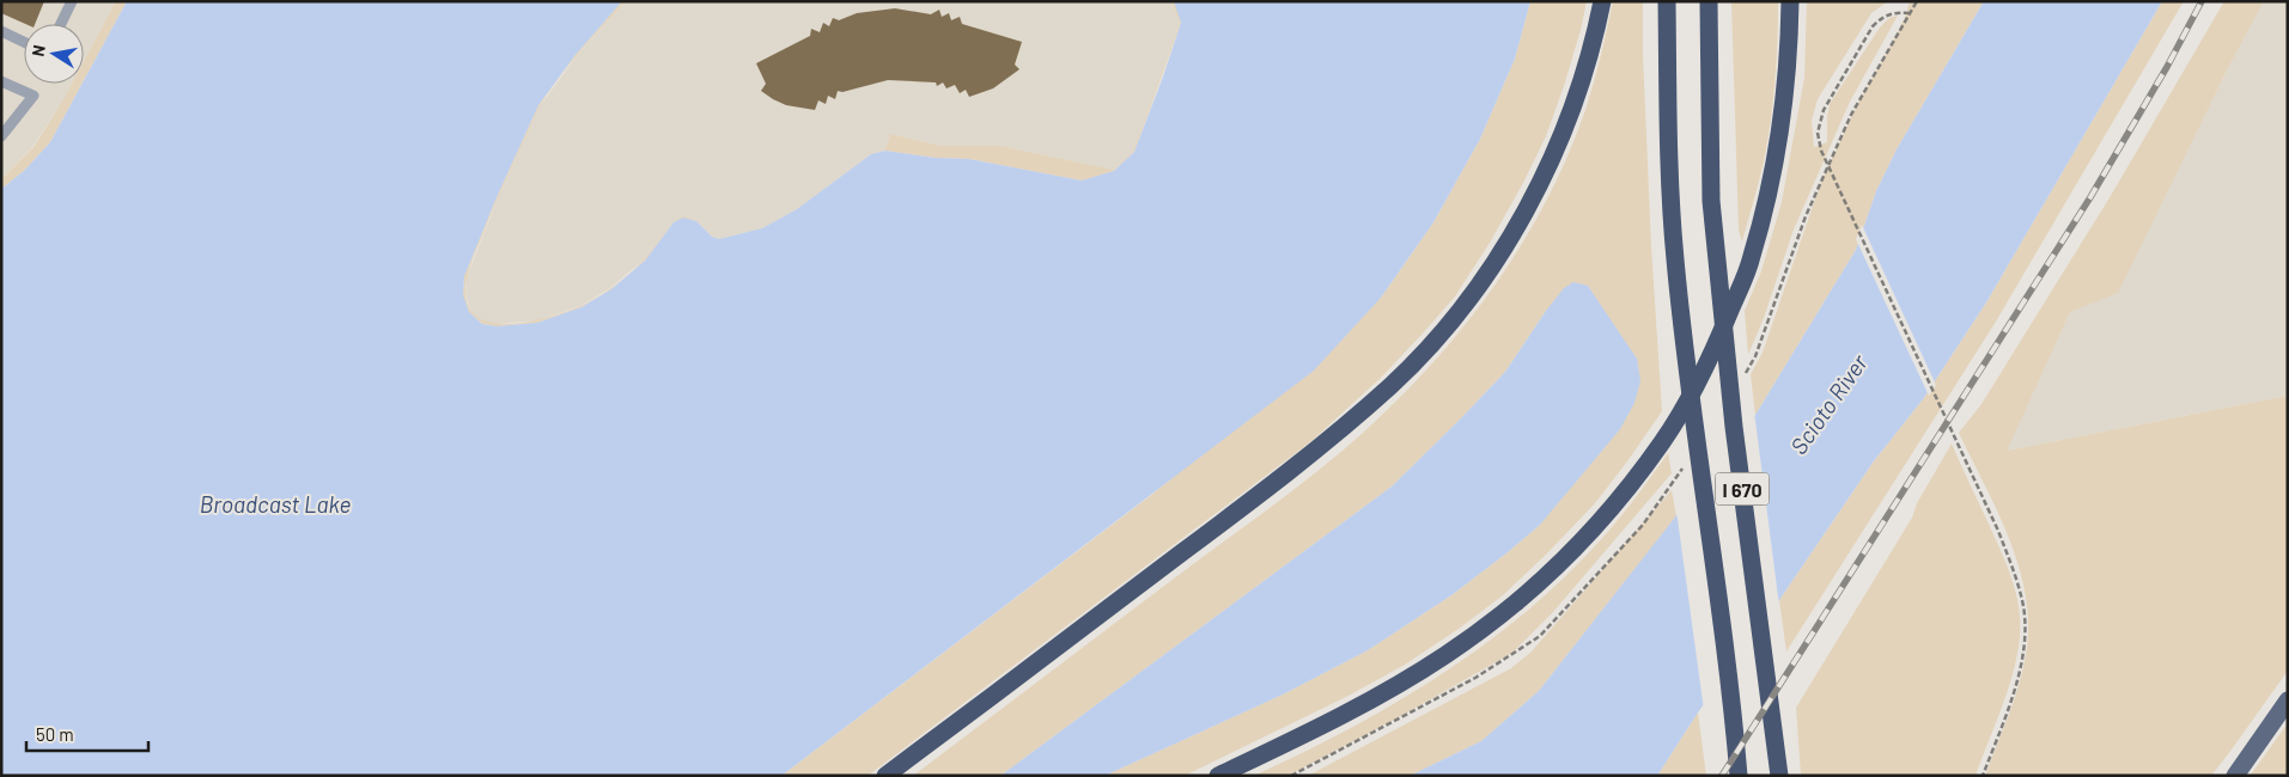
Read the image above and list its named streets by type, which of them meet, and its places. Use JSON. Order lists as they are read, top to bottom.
{
  "streets": {
    "highway": ["I 670"]
  },
  "water": ["Scioto River", "Broadcast Lake"],
  "scale_bar": "50 m",
  "north": "left"
}
